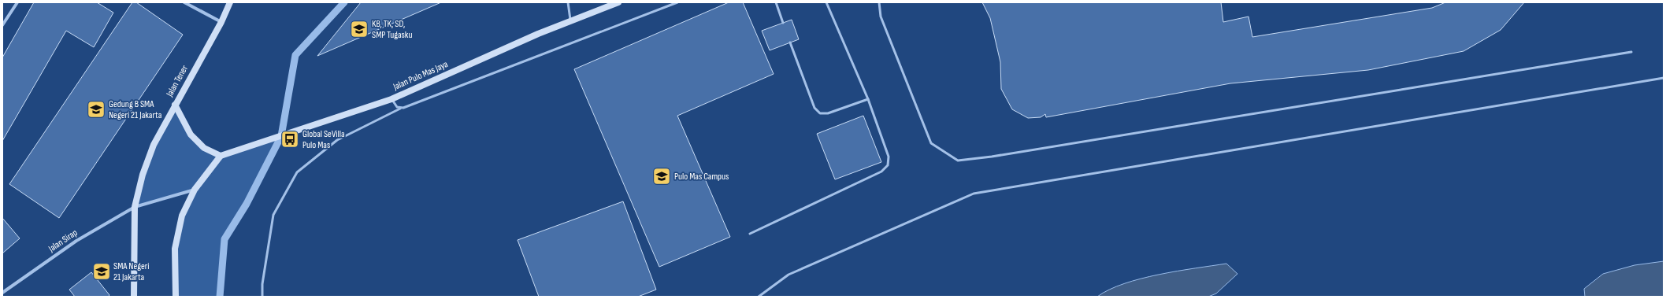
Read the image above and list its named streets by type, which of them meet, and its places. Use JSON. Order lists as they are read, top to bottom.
{
  "streets": {
    "street": ["Jalan Pulo Mas Jaya", "Jalan Tener", "Jalan Sirap"]
  },
  "crossings": [
    ["Jalan Tener", "Jalan Sirap"]
  ],
  "places": {
    "school or university": [
      "KB, TK, SD, SMP Tugasku",
      "Gedung B SMA Negeri 21 Jakarta",
      "Pulo Mas Campus",
      "SMA Negeri 21 Jakarta"
    ],
    "bus stop": ["Global SeVilla Pulo Mas"]
  }
}
